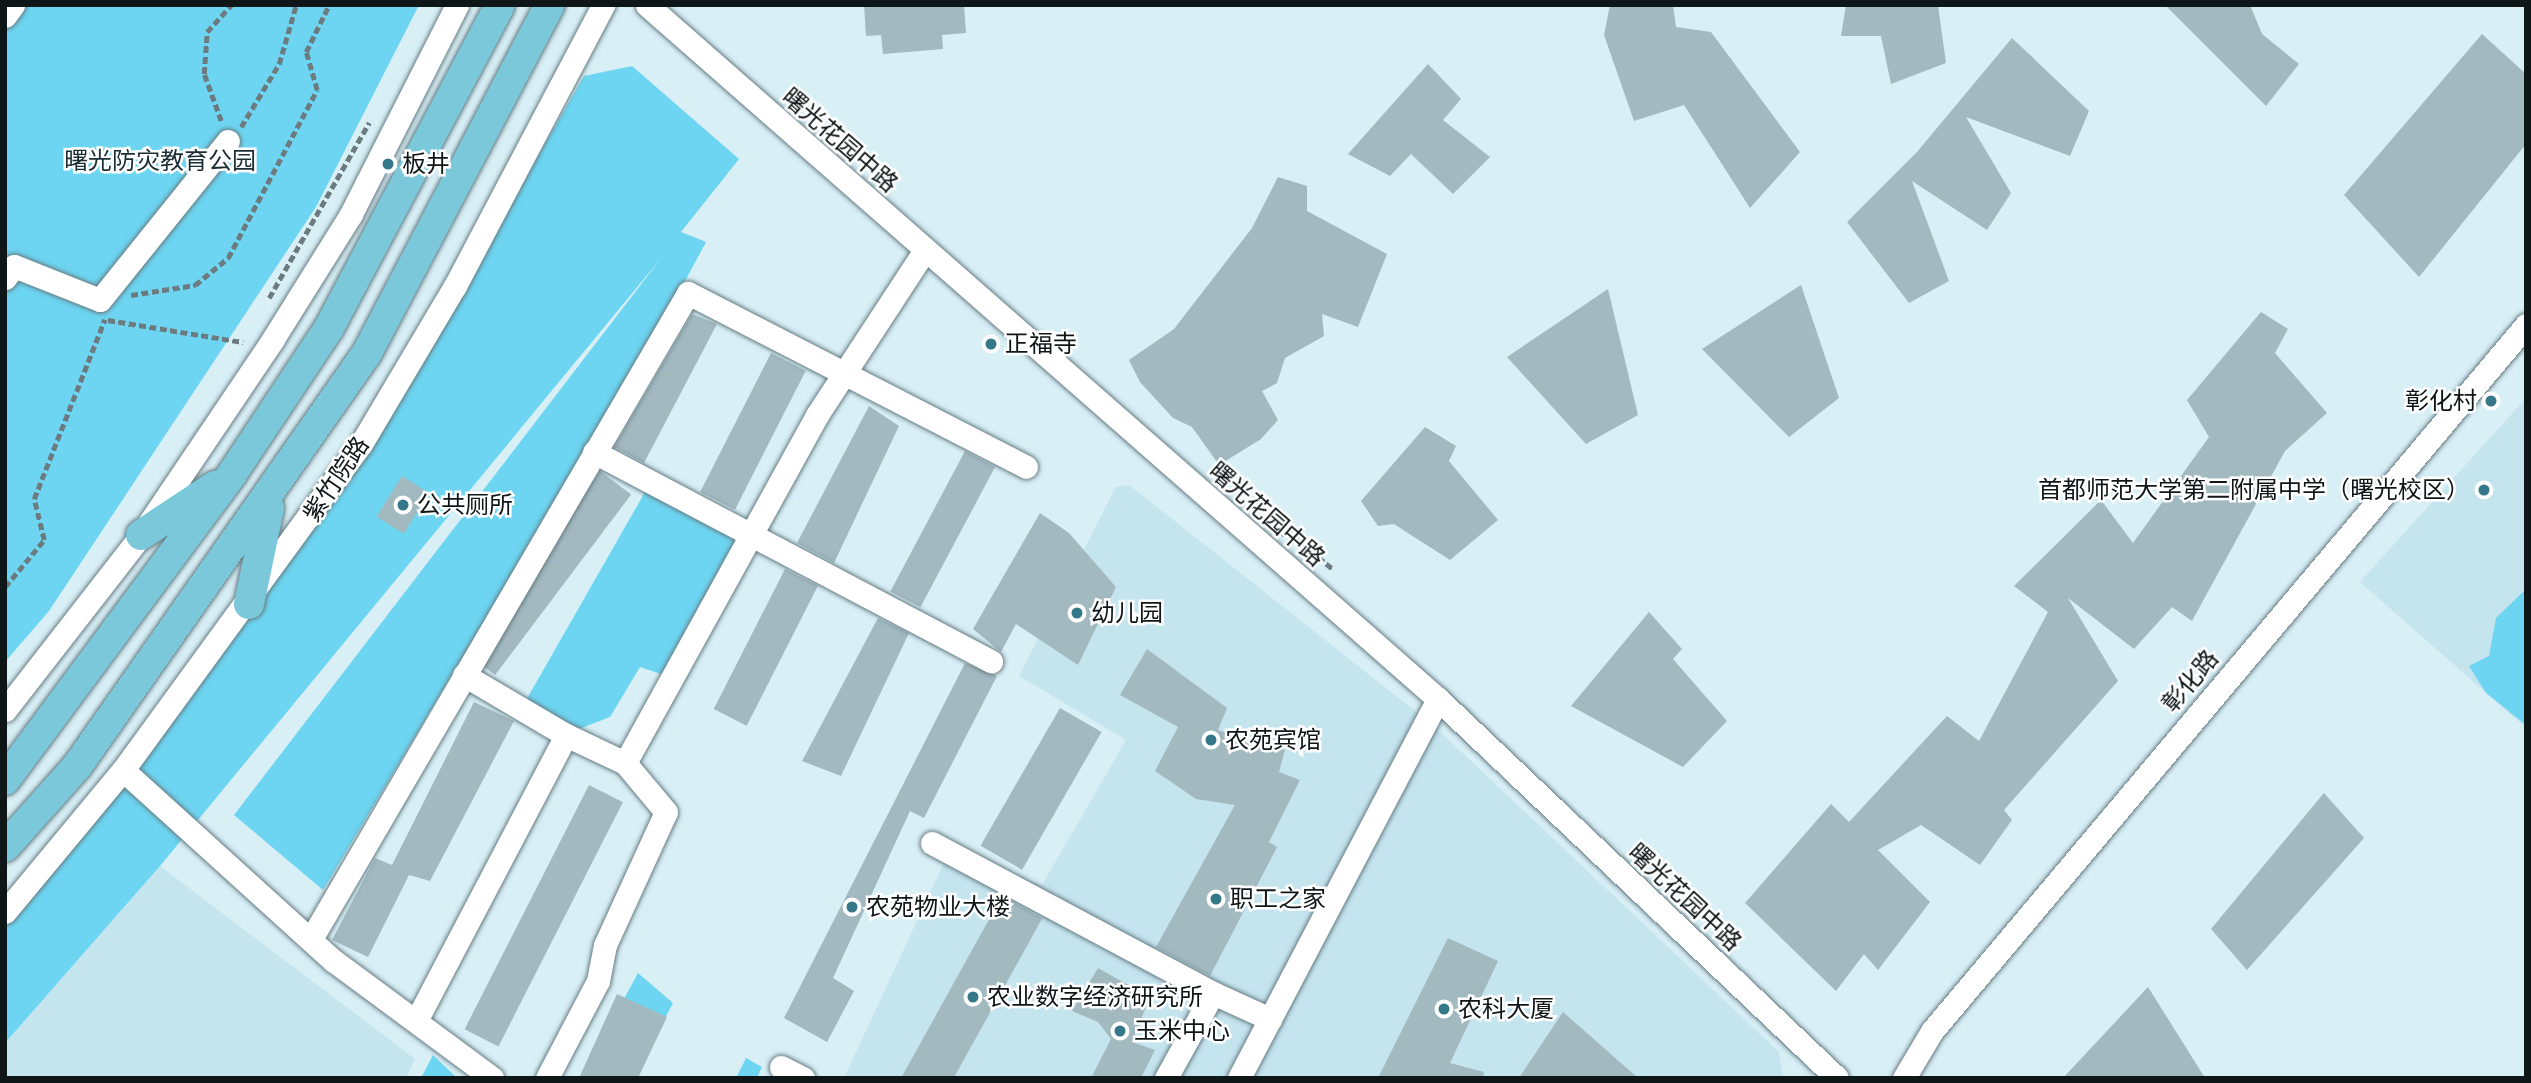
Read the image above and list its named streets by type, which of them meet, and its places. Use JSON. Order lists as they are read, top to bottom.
{
  "streets": {
    "main road": ["紫竹院路"],
    "street": ["曙光花园中路", "彰化路"]
  },
  "parks": ["曙光防灾教育公园"],
  "places": [
    "板井",
    "正福寺",
    "彰化村",
    "首都师范大学第二附属中学（曙光校区）",
    "公共厕所",
    "幼儿园",
    "农苑宾馆",
    "职工之家",
    "农苑物业大楼",
    "农业数字经济研究所",
    "农科大厦",
    "玉米中心"
  ]
}
